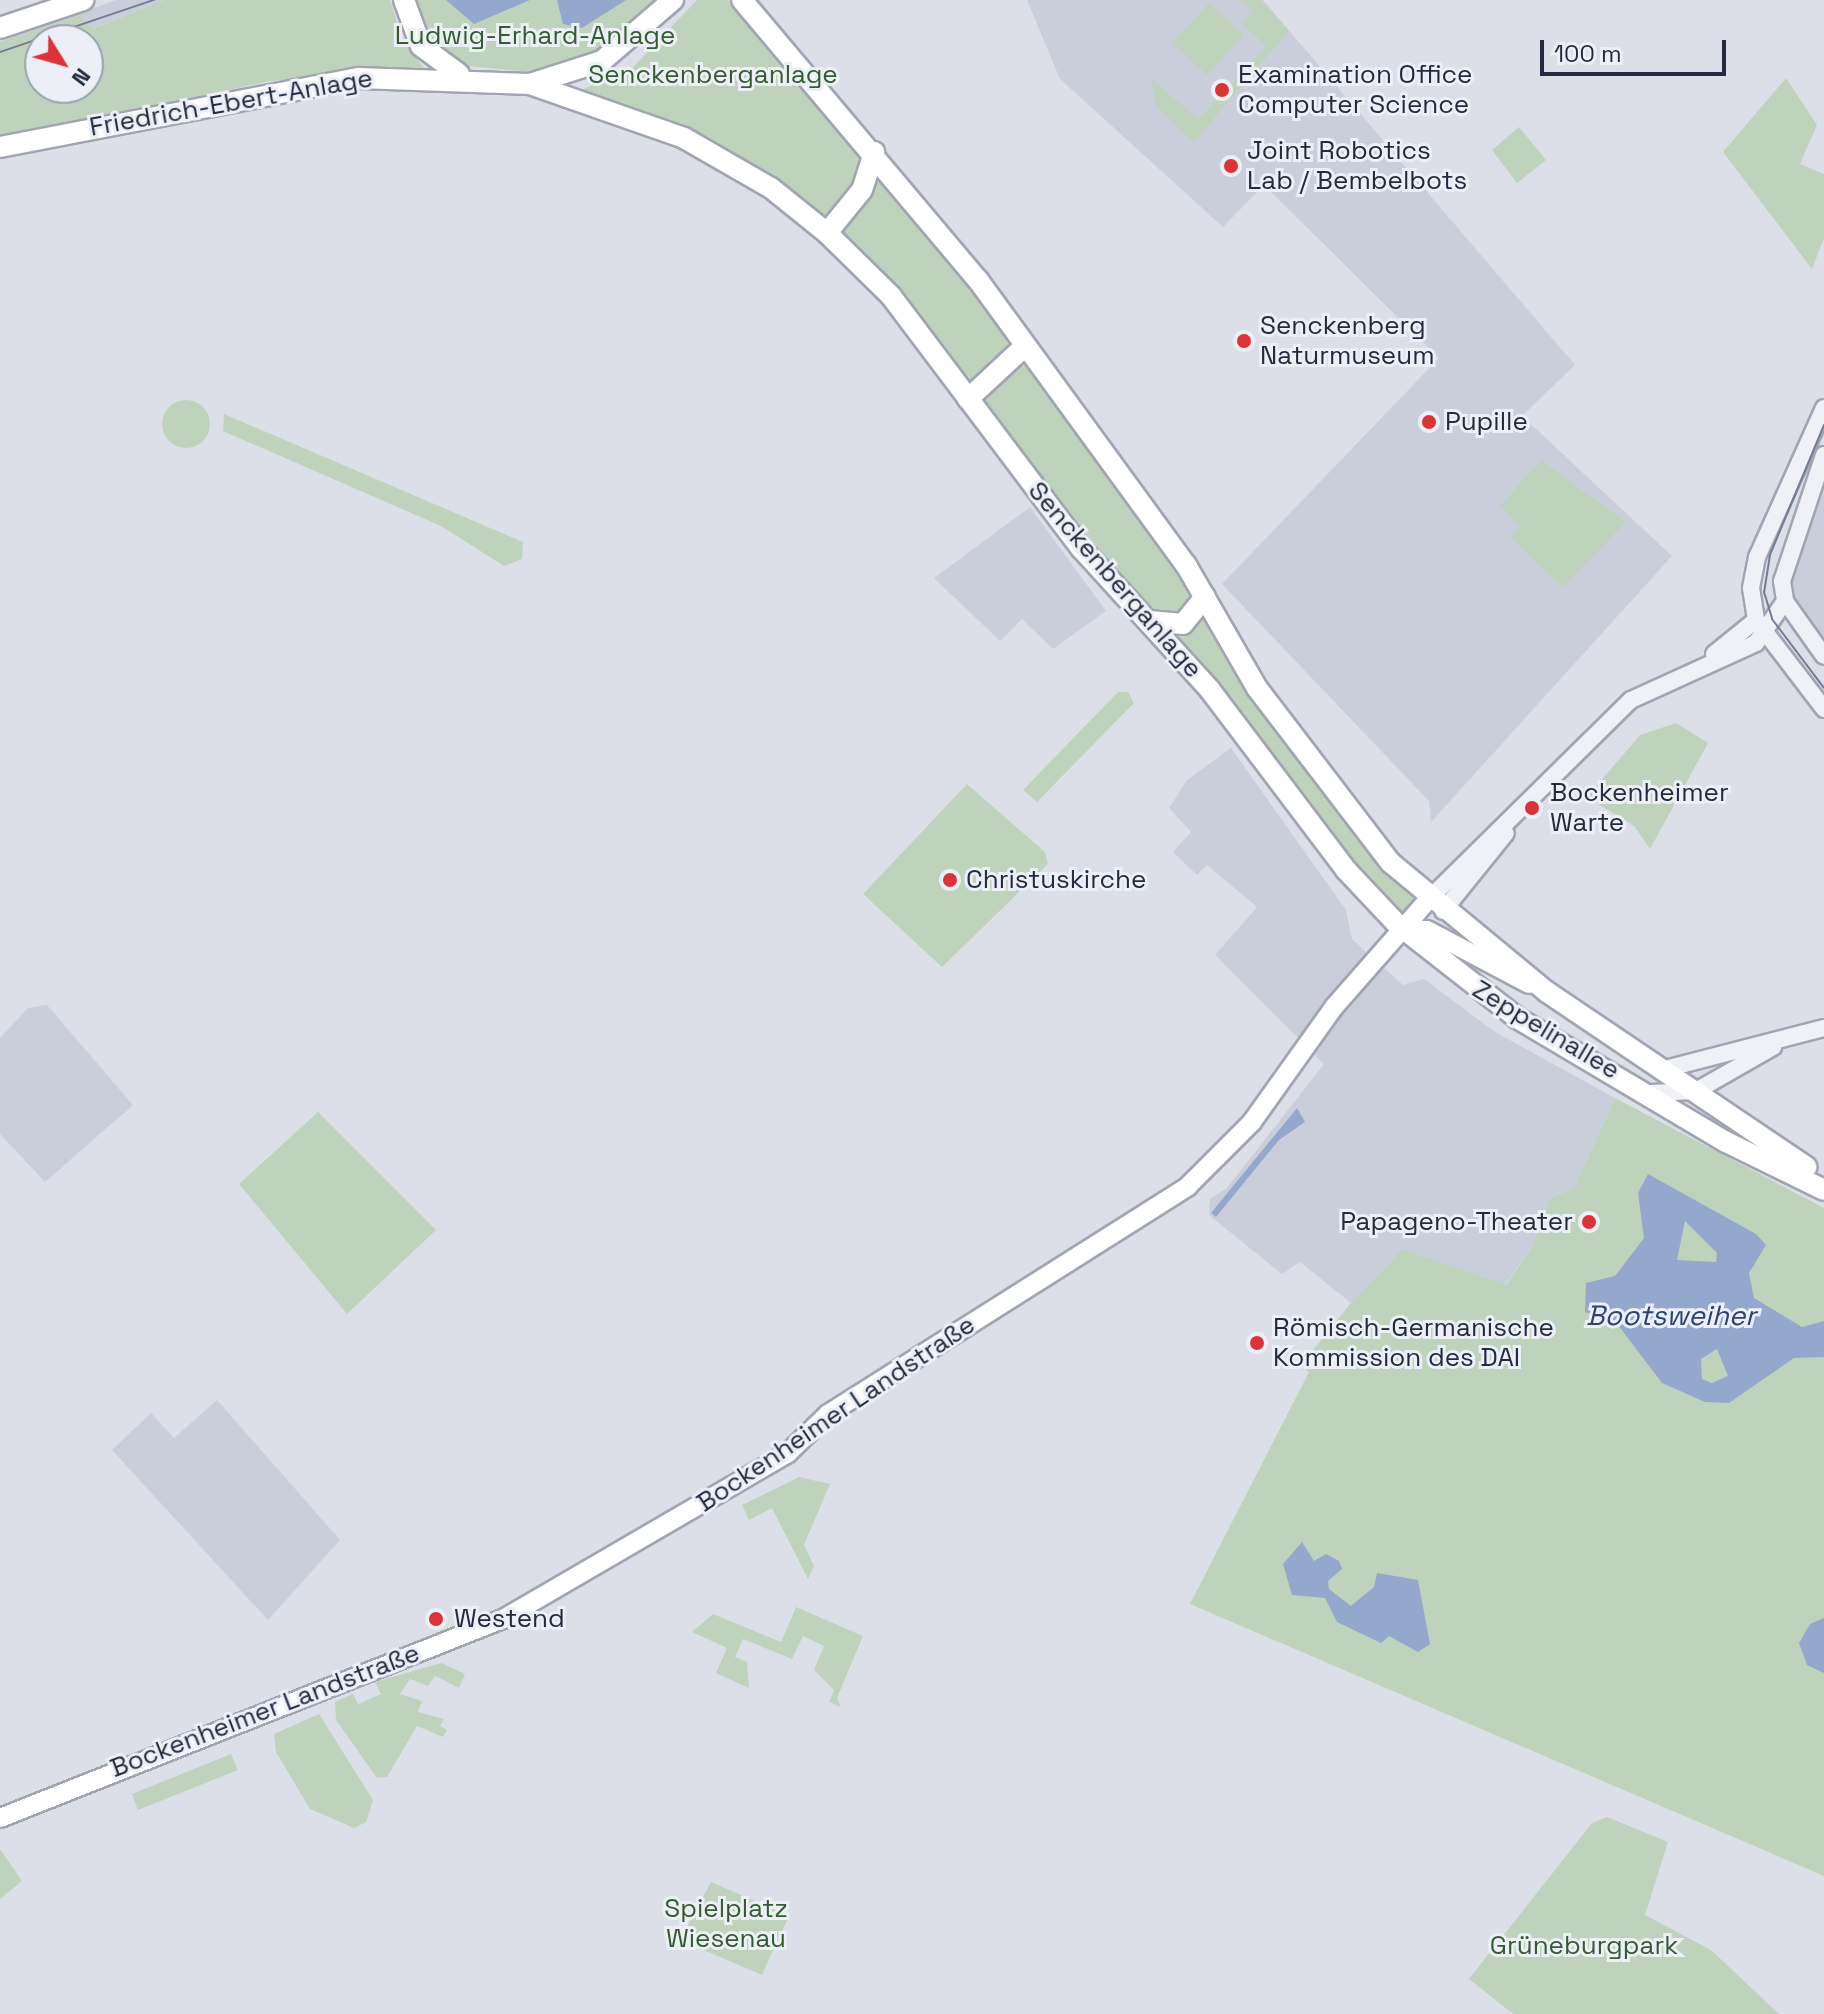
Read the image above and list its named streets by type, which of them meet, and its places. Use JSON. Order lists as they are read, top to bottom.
{
  "streets": {
    "main road": [
      "Friedrich-Ebert-Anlage",
      "Senckenberganlage",
      "Zeppelinallee",
      "Bockenheimer Landstraße"
    ]
  },
  "crossings": [
    ["Senckenberganlage", "Zeppelinallee"],
    ["Senckenberganlage", "Bockenheimer Landstraße"],
    ["Zeppelinallee", "Bockenheimer Landstraße"]
  ],
  "water": ["Bootsweiher"],
  "parks": [
    "Ludwig-Erhard-Anlage",
    "Senckenberganlage",
    "Spielplatz Wiesenau",
    "Grüneburgpark"
  ],
  "places": [
    "Examination Office Computer Science",
    "Joint Robotics Lab / Bembelbots",
    "Senckenberg Naturmuseum",
    "Pupille",
    "Bockenheimer Warte",
    "Christuskirche",
    "Papageno-Theater",
    "Römisch-Germanische Kommission des DAI",
    "Westend"
  ],
  "scale_bar": "100 m",
  "north": "bottom right"
}
